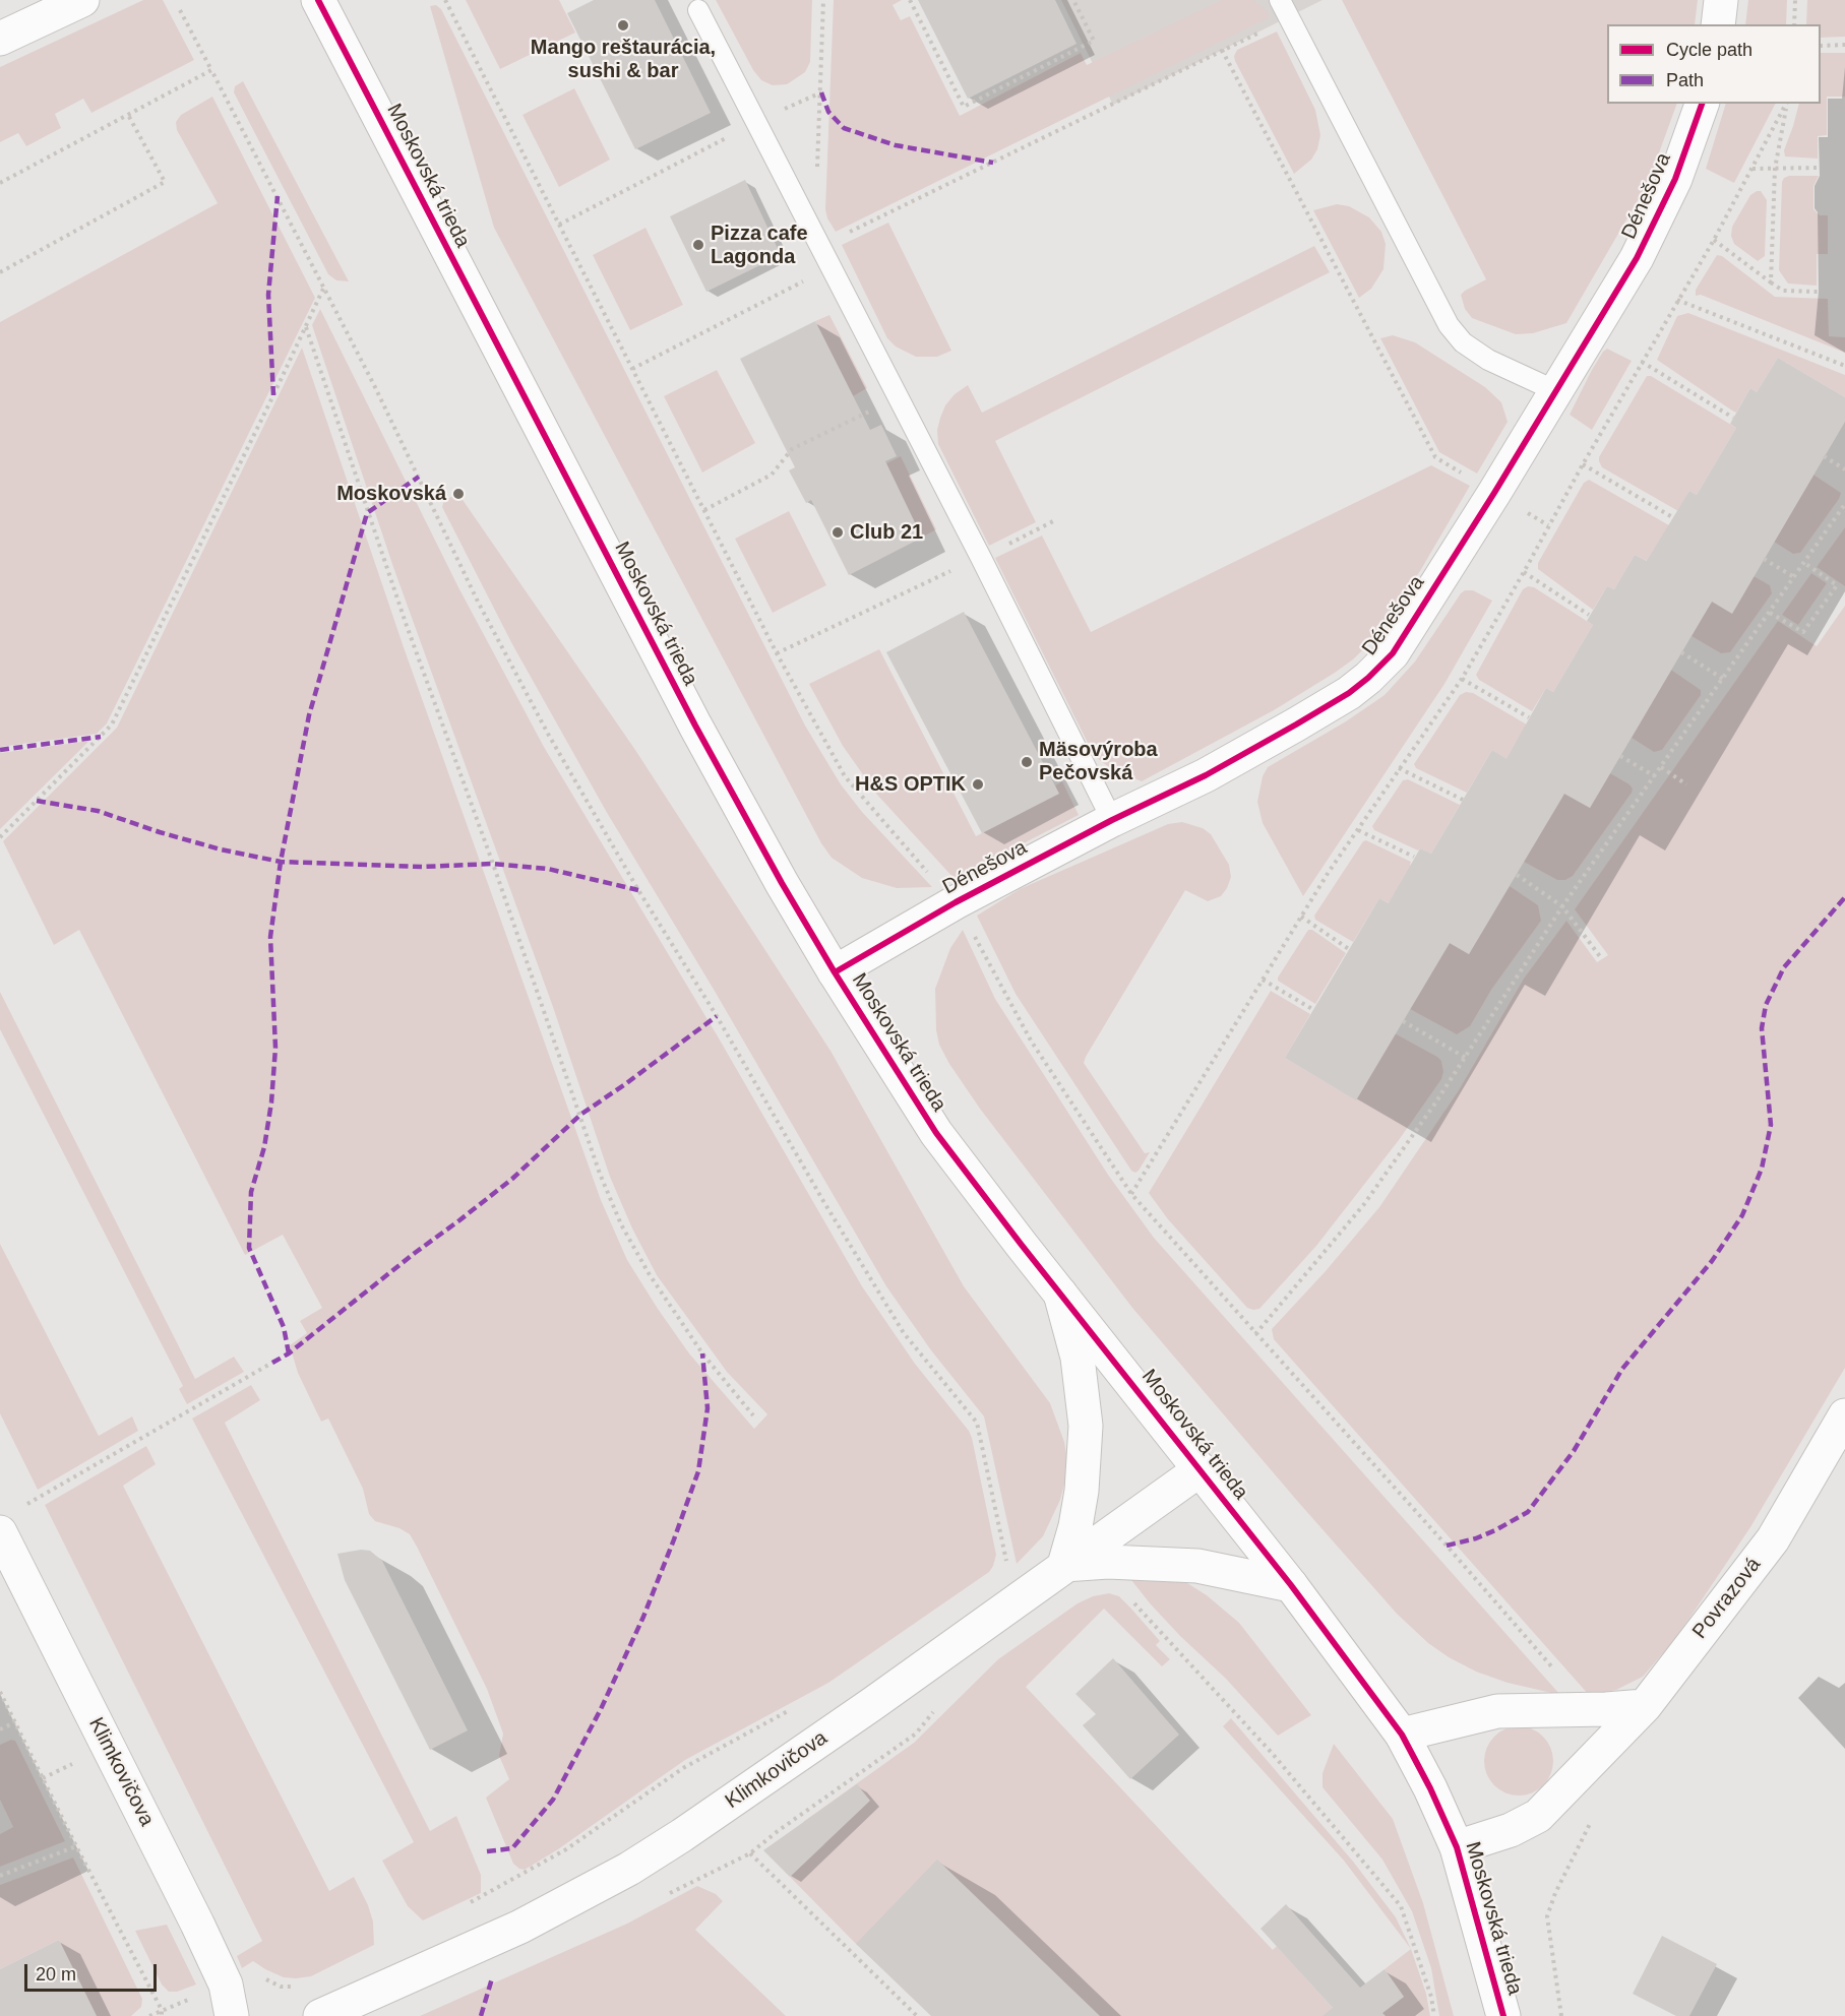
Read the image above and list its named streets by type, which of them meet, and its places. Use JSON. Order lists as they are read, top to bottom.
{
  "streets": {
    "street": [
      "Moskovská trieda",
      "Dénešova",
      "Povrazová",
      "Klimkovičova"
    ]
  },
  "crossings": [
    ["Moskovská trieda", "Dénešova"],
    ["Moskovská trieda", "Povrazová"],
    ["Moskovská trieda", "Klimkovičova"]
  ],
  "places": [
    "Mango reštaurácia, sushi & bar",
    "Pizza cafe Lagonda",
    "Moskovská",
    "Club 21",
    "Mäsovýroba Pečovská",
    "H&S OPTIK"
  ],
  "legend": ["Cycle path", "Path"],
  "scale_bar": "20 m"
}
